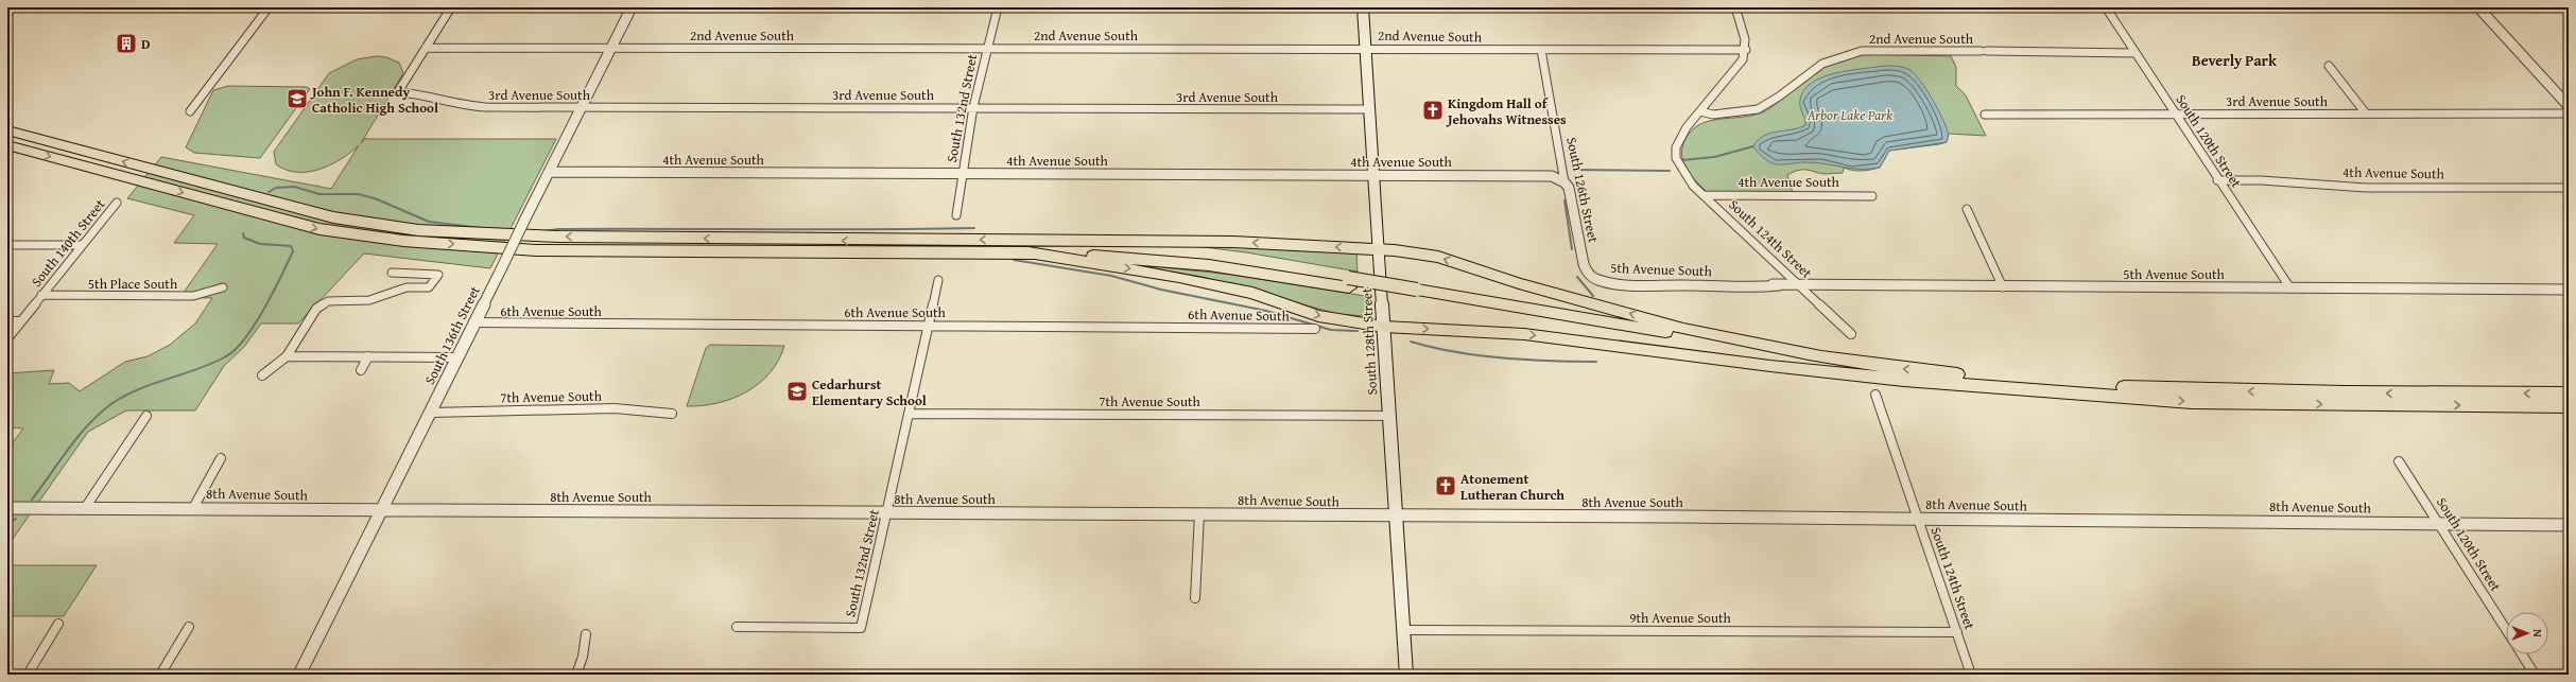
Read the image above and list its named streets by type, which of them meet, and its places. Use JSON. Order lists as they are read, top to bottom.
{
  "streets": {
    "main road": ["South 128th Street"],
    "street": [
      "2nd Avenue South",
      "3rd Avenue South",
      "South 132nd Street",
      "South 120th Street",
      "4th Avenue South",
      "South 126th Street",
      "South 124th Street",
      "South 140th Street",
      "5th Avenue South",
      "5th Place South",
      "6th Avenue South",
      "South 136th Street",
      "7th Avenue South",
      "8th Avenue South",
      "9th Avenue South"
    ]
  },
  "crossings": [
    ["2nd Avenue South", "3rd Avenue South"],
    ["2nd Avenue South", "South 132nd Street"],
    ["2nd Avenue South", "South 120th Street"],
    ["2nd Avenue South", "South 126th Street"],
    ["2nd Avenue South", "South 124th Street"],
    ["2nd Avenue South", "South 136th Street"],
    ["2nd Avenue South", "South 128th Street"],
    ["3rd Avenue South", "South 132nd Street"],
    ["3rd Avenue South", "South 120th Street"],
    ["3rd Avenue South", "South 136th Street"],
    ["3rd Avenue South", "South 128th Street"],
    ["South 132nd Street", "4th Avenue South"],
    ["South 132nd Street", "6th Avenue South"],
    ["South 132nd Street", "7th Avenue South"],
    ["South 132nd Street", "8th Avenue South"],
    ["South 120th Street", "4th Avenue South"],
    ["South 120th Street", "5th Avenue South"],
    ["South 120th Street", "8th Avenue South"],
    ["4th Avenue South", "South 126th Street"],
    ["4th Avenue South", "South 124th Street"],
    ["4th Avenue South", "South 136th Street"],
    ["4th Avenue South", "South 128th Street"],
    ["South 126th Street", "5th Avenue South"],
    ["South 124th Street", "5th Avenue South"],
    ["South 124th Street", "8th Avenue South"],
    ["South 124th Street", "9th Avenue South"],
    ["South 140th Street", "5th Place South"],
    ["6th Avenue South", "South 136th Street"],
    ["South 136th Street", "7th Avenue South"],
    ["South 136th Street", "8th Avenue South"],
    ["South 128th Street", "7th Avenue South"],
    ["South 128th Street", "8th Avenue South"],
    ["South 128th Street", "9th Avenue South"]
  ],
  "districts": ["Beverly Park"],
  "parks": ["Arbor Lake Park"],
  "places": {
    "building": ["D"],
    "school or university": ["John F. Kennedy Catholic High School", "Cedarhurst Elementary School"],
    "church": ["Kingdom Hall of Jehovahs Witnesses", "Atonement Lutheran Church"]
  },
  "north": "right"
}
